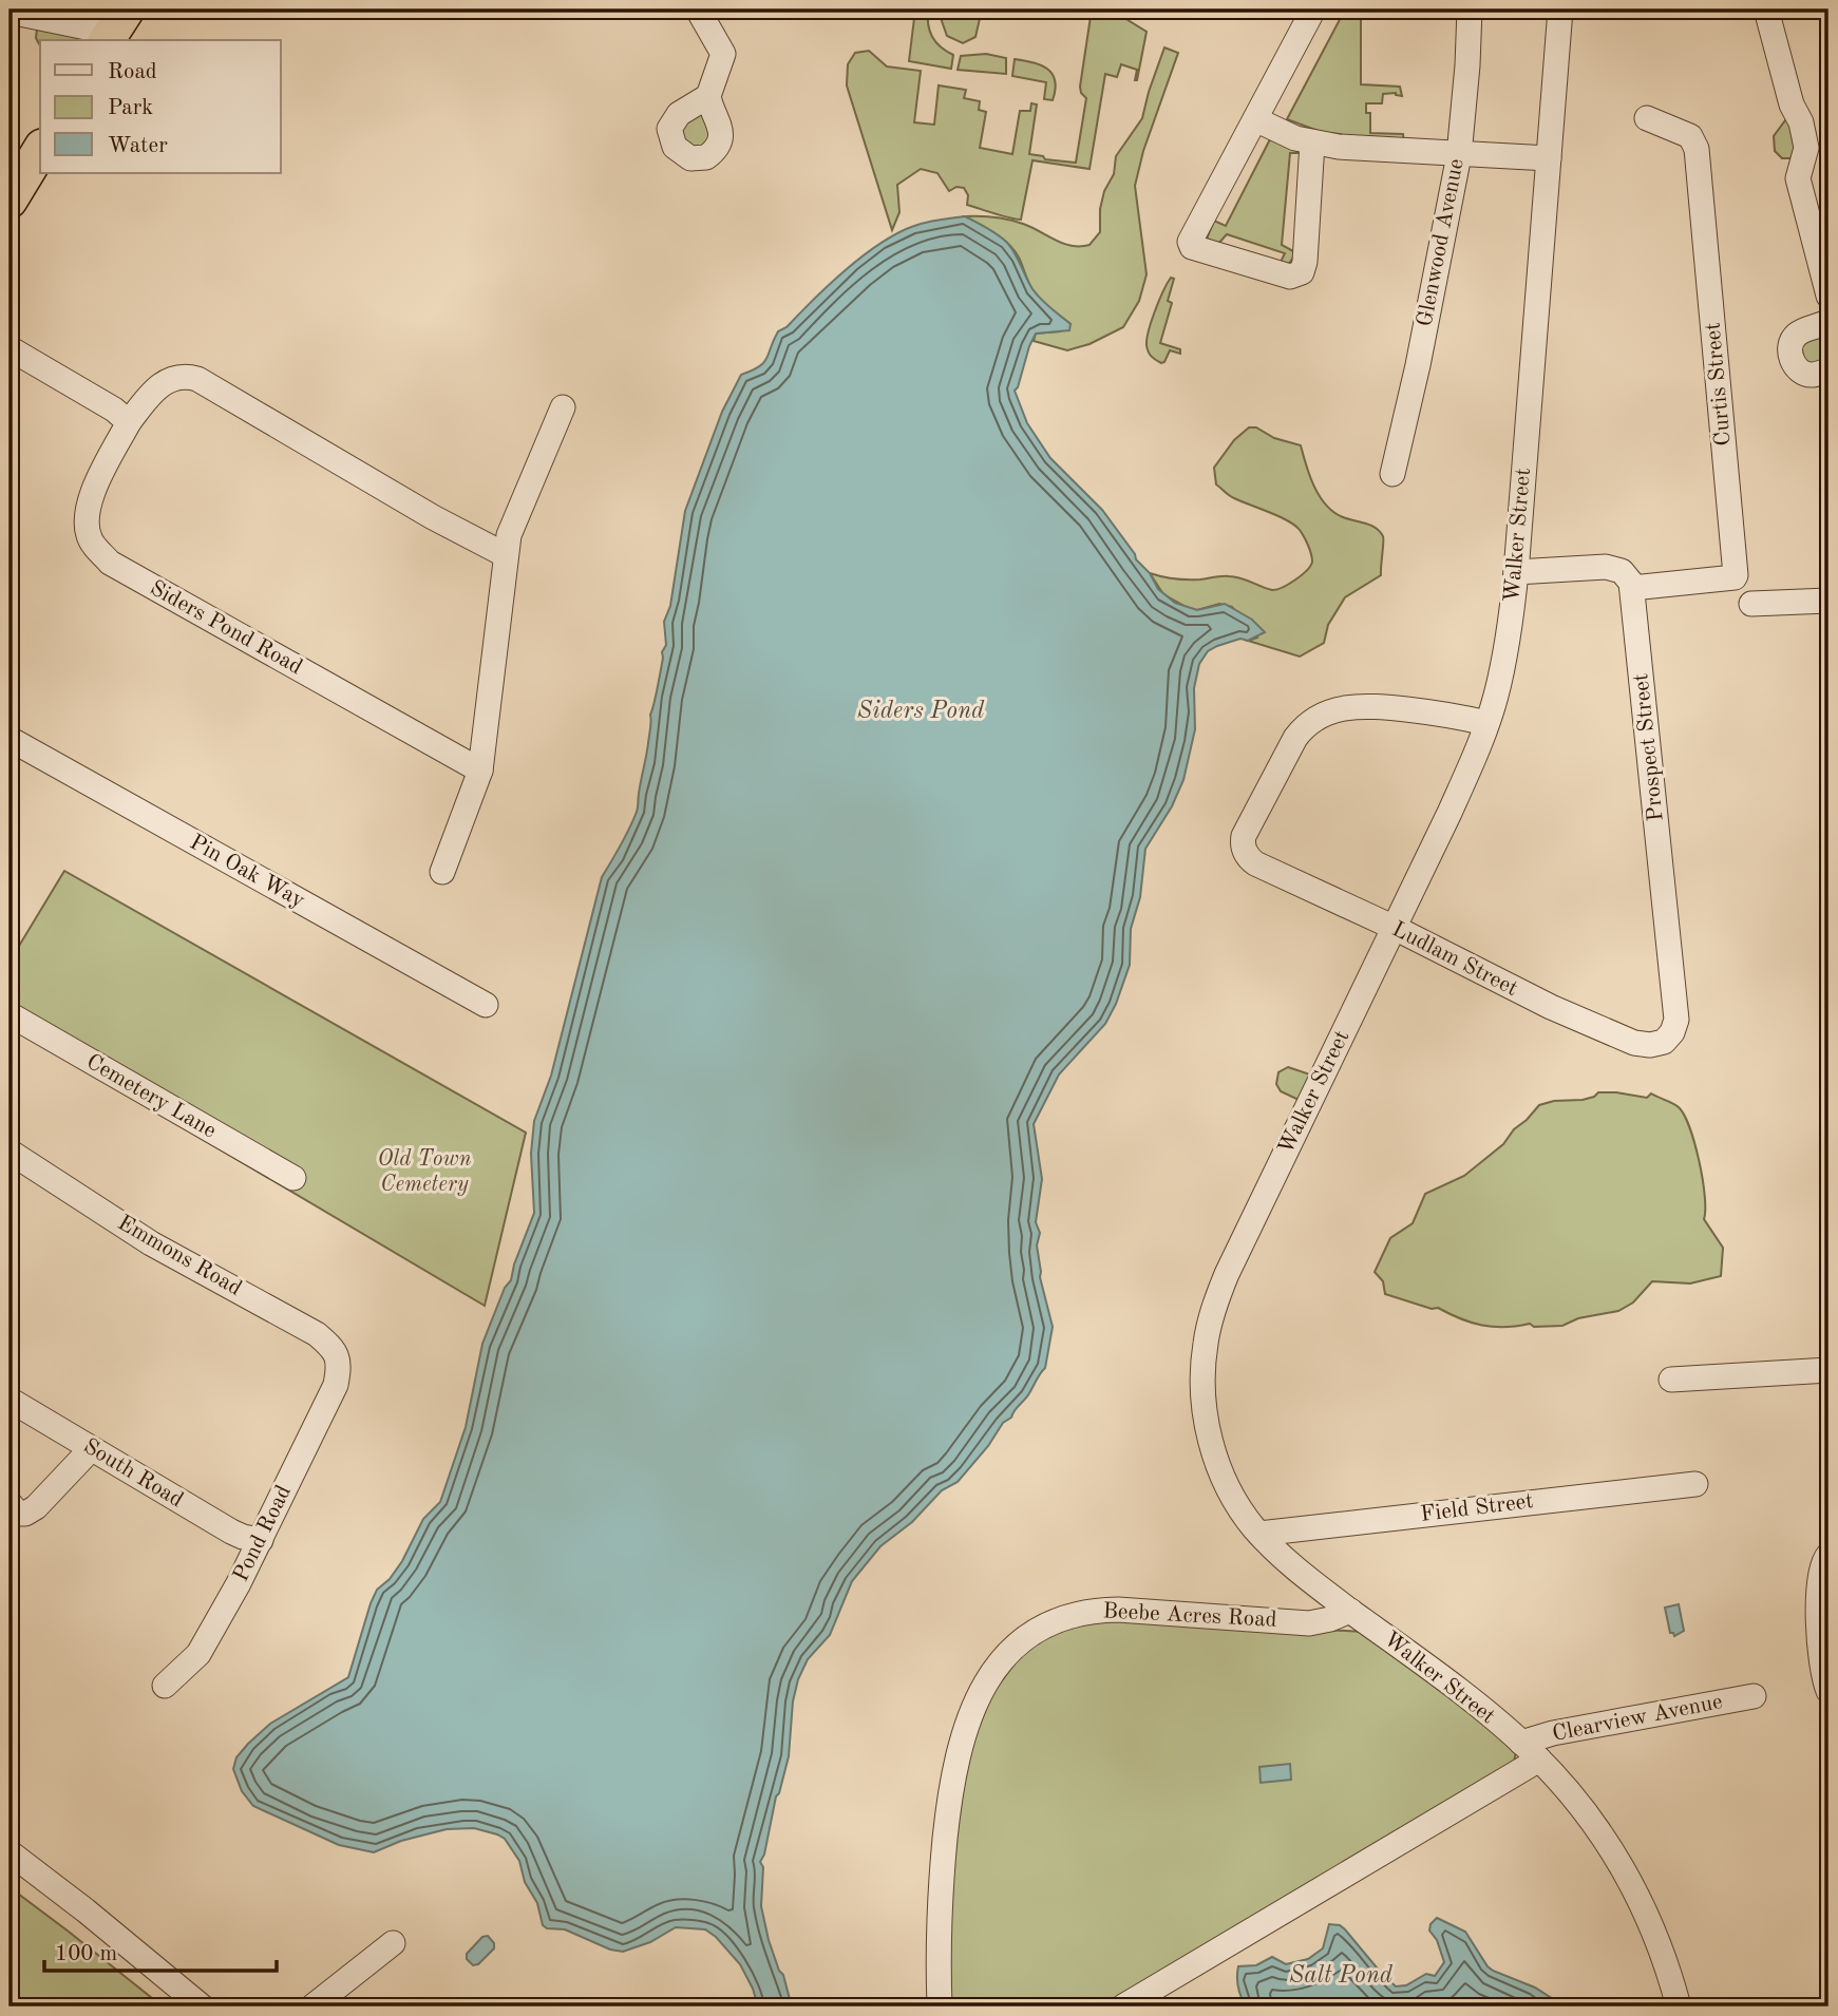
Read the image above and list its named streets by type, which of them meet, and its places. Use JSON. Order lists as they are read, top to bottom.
{
  "streets": {
    "street": [
      "Glenwood Avenue",
      "Curtis Street",
      "Walker Street",
      "Siders Pond Road",
      "Prospect Street",
      "Pin Oak Way",
      "Ludlam Street",
      "Cemetery Lane",
      "Emmons Road",
      "South Road",
      "Field Street",
      "Pond Road",
      "Beebe Acres Road",
      "Clearview Avenue"
    ]
  },
  "crossings": [
    ["Curtis Street", "Prospect Street"],
    ["Walker Street", "Ludlam Street"],
    ["Walker Street", "Field Street"],
    ["Walker Street", "Beebe Acres Road"],
    ["Walker Street", "Clearview Avenue"],
    ["Prospect Street", "Ludlam Street"],
    ["Emmons Road", "Pond Road"],
    ["South Road", "Pond Road"]
  ],
  "water": ["Siders Pond", "Salt Pond"],
  "parks": ["Old Town Cemetery"],
  "legend": ["Road", "Park", "Water"],
  "scale_bar": "100 m"
}
